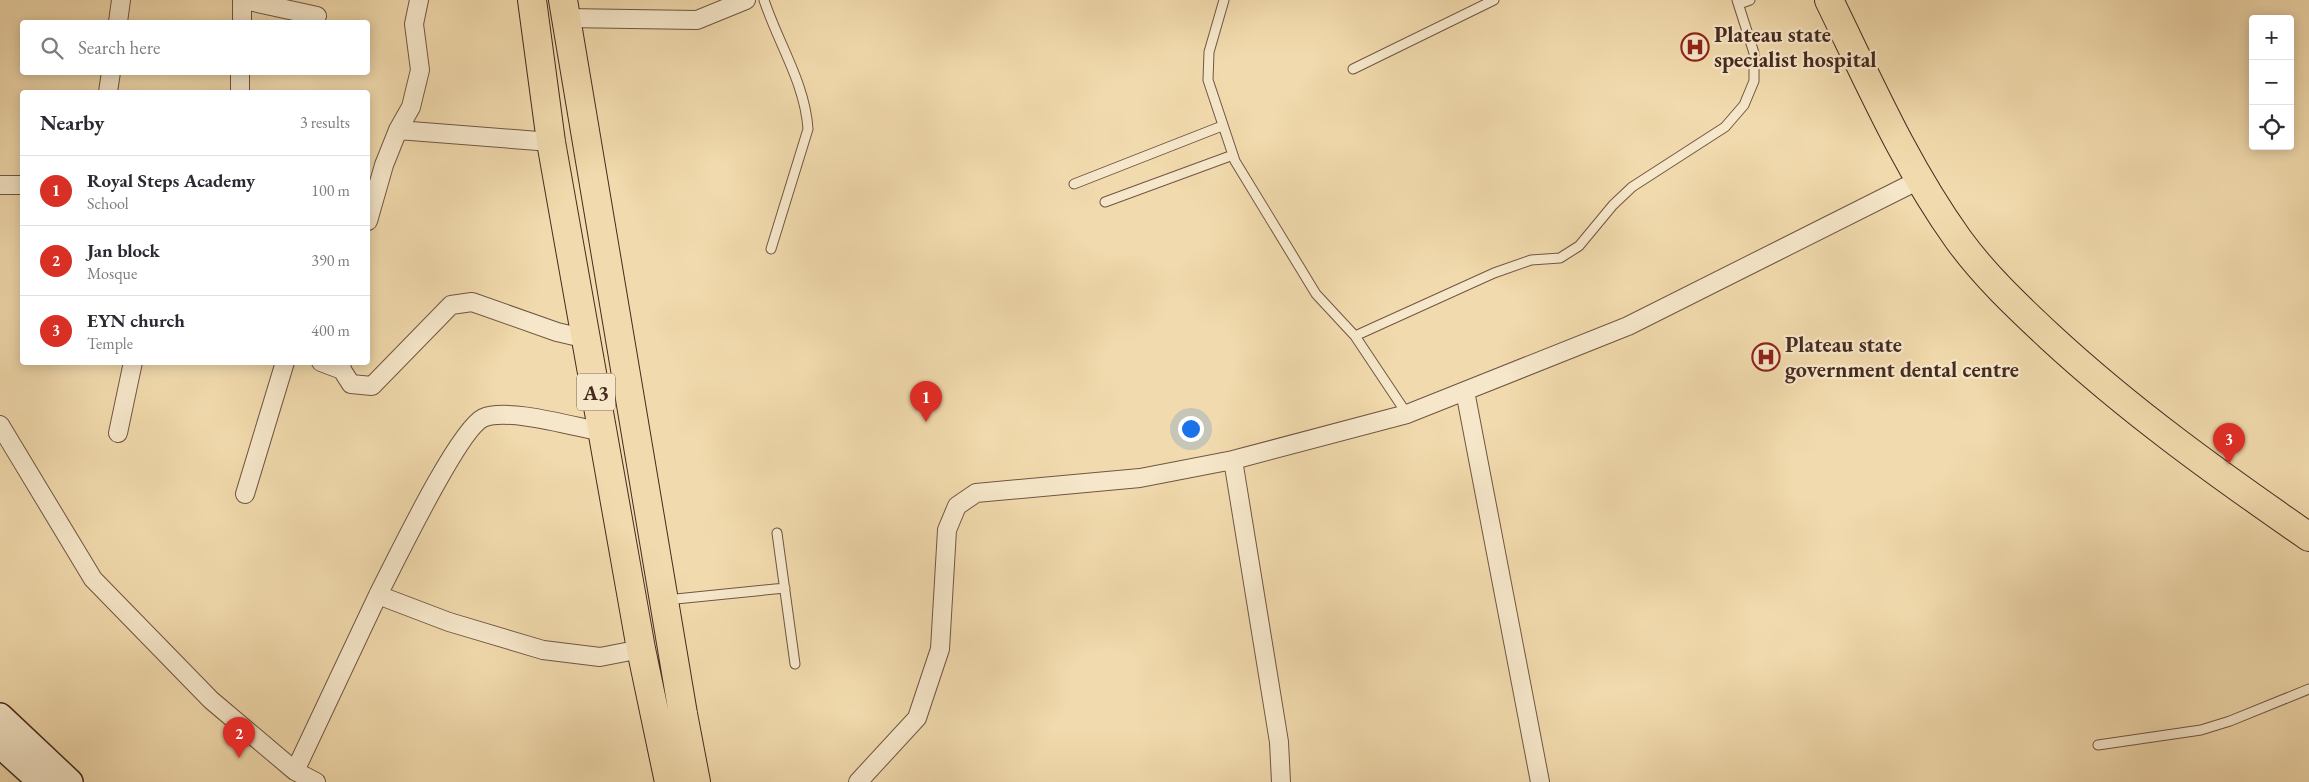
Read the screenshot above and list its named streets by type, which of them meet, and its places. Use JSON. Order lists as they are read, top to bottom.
{
  "streets": {
    "main road": ["A3"]
  },
  "places": {
    "hospital": ["Plateau state specialist hospital", "Plateau state government dental centre"]
  },
  "page": {
    "map_buttons": ["+", "−"],
    "search": "Search here",
    "heading": ["Nearby", "3 results"],
    "list": [
      {
        "mark": "1",
        "name": "Royal Steps Academy",
        "note": "School",
        "value": "100 m"
      },
      {
        "mark": "2",
        "name": "Jan block",
        "note": "Mosque",
        "value": "390 m"
      },
      {
        "mark": "3",
        "name": "EYN church",
        "note": "Temple",
        "value": "400 m"
      }
    ],
    "pins": ["1", "3", "2"]
  }
}
